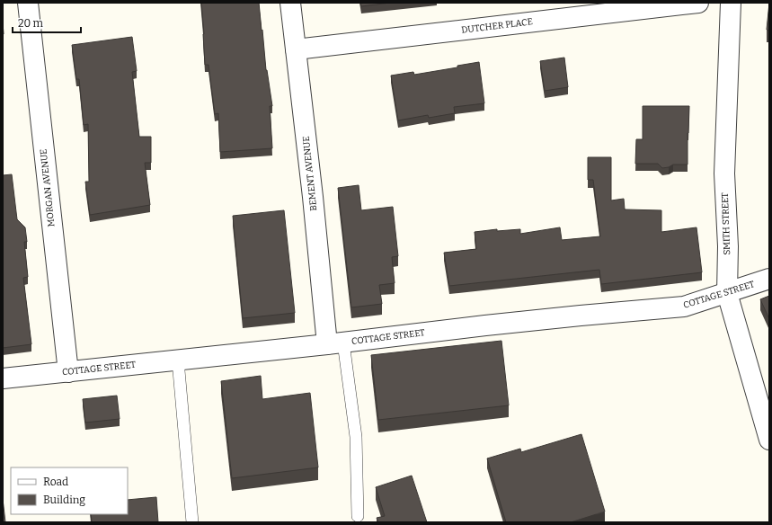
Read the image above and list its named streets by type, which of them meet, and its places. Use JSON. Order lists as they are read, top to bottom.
{
  "streets": {
    "street": [
      "DUTCHER PLACE",
      "BEMENT AVENUE",
      "MORGAN AVENUE",
      "SMITH STREET",
      "COTTAGE STREET"
    ]
  },
  "crossings": [
    ["DUTCHER PLACE", "BEMENT AVENUE"],
    ["BEMENT AVENUE", "COTTAGE STREET"],
    ["MORGAN AVENUE", "COTTAGE STREET"],
    ["SMITH STREET", "COTTAGE STREET"]
  ],
  "legend": ["Road", "Building"],
  "scale_bar": "20 m"
}
